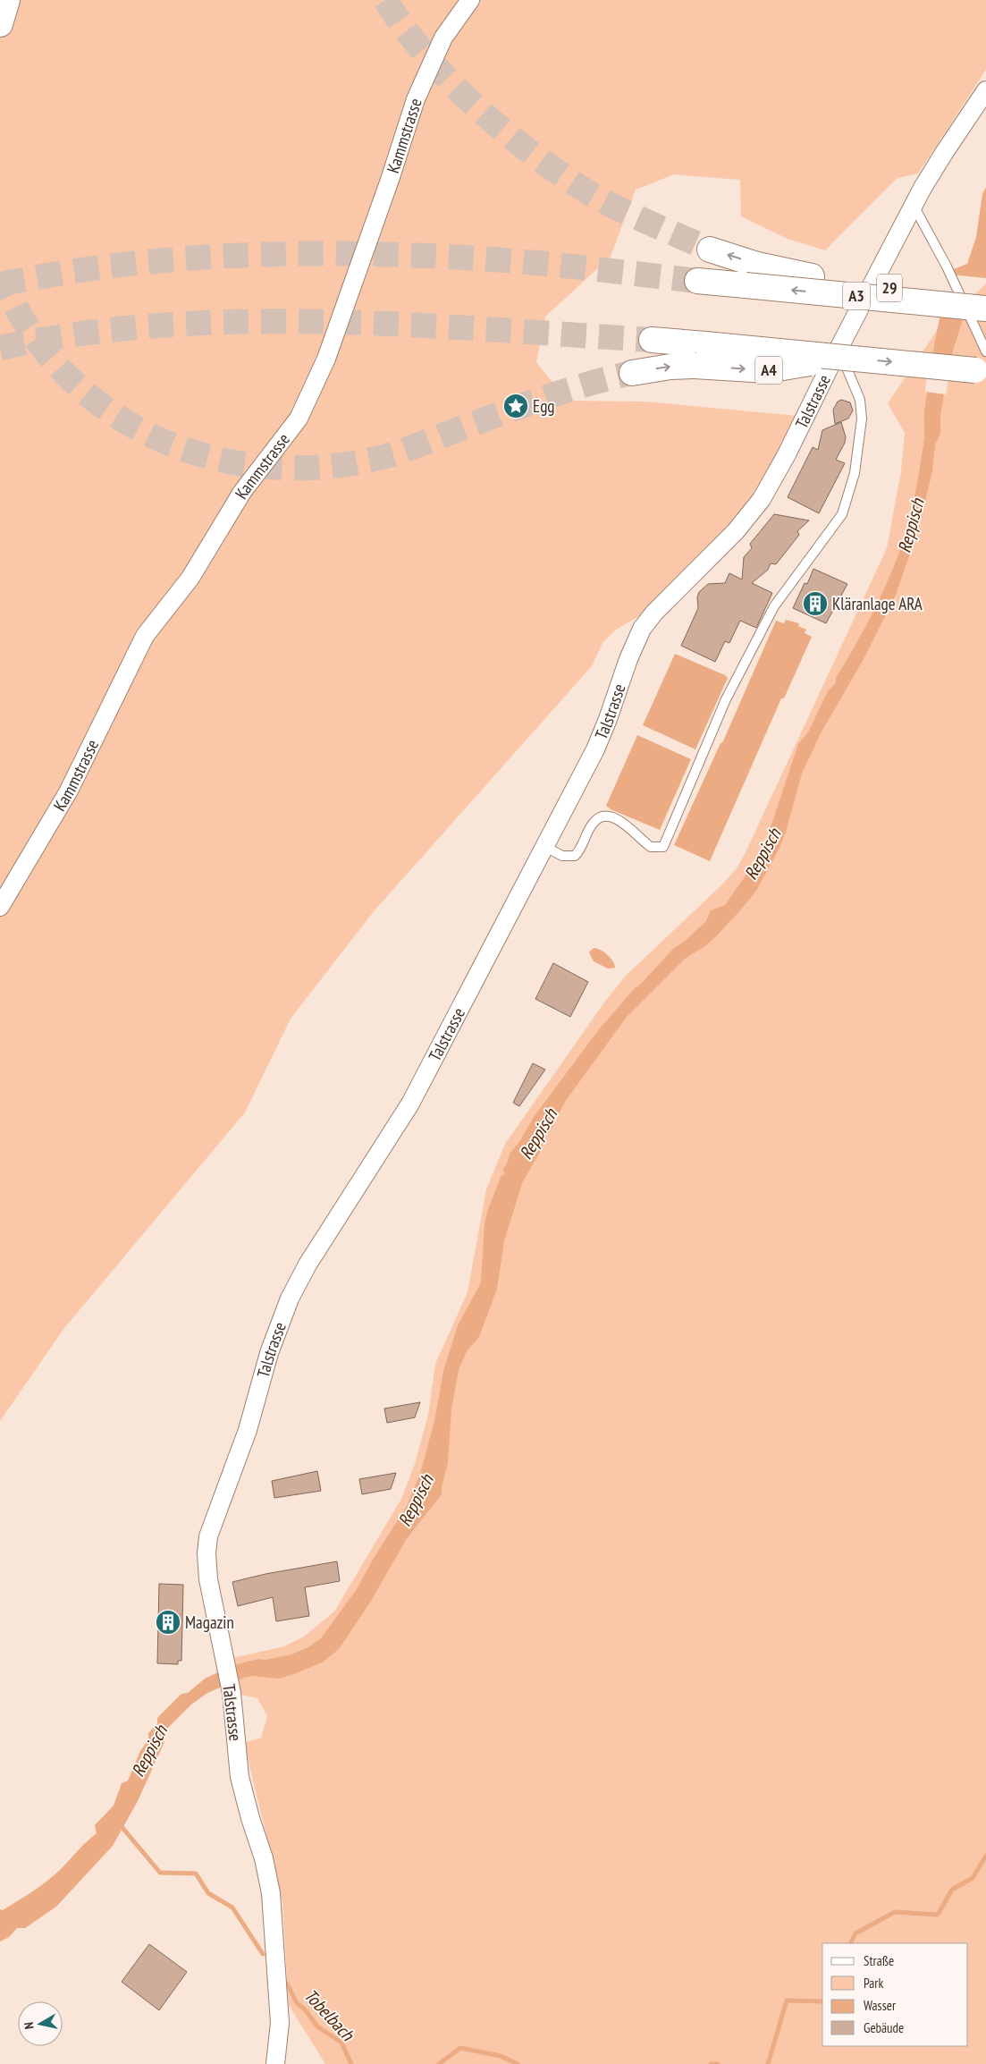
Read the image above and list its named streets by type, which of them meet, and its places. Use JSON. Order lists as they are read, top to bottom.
{
  "streets": {
    "highway": ["29", "A3", "A4"],
    "street": ["Kammstrasse", "Talstrasse"]
  },
  "crossings": [
    ["29", "A3"],
    ["A4", "Talstrasse"]
  ],
  "water": ["Reppisch", "Tobelbach"],
  "places": {
    "place": ["Egg"],
    "building": ["Kläranlage ARA", "Magazin"]
  },
  "legend": [
    "Straße",
    "Park",
    "Wasser",
    "Gebäude"
  ],
  "north": "left"
}
